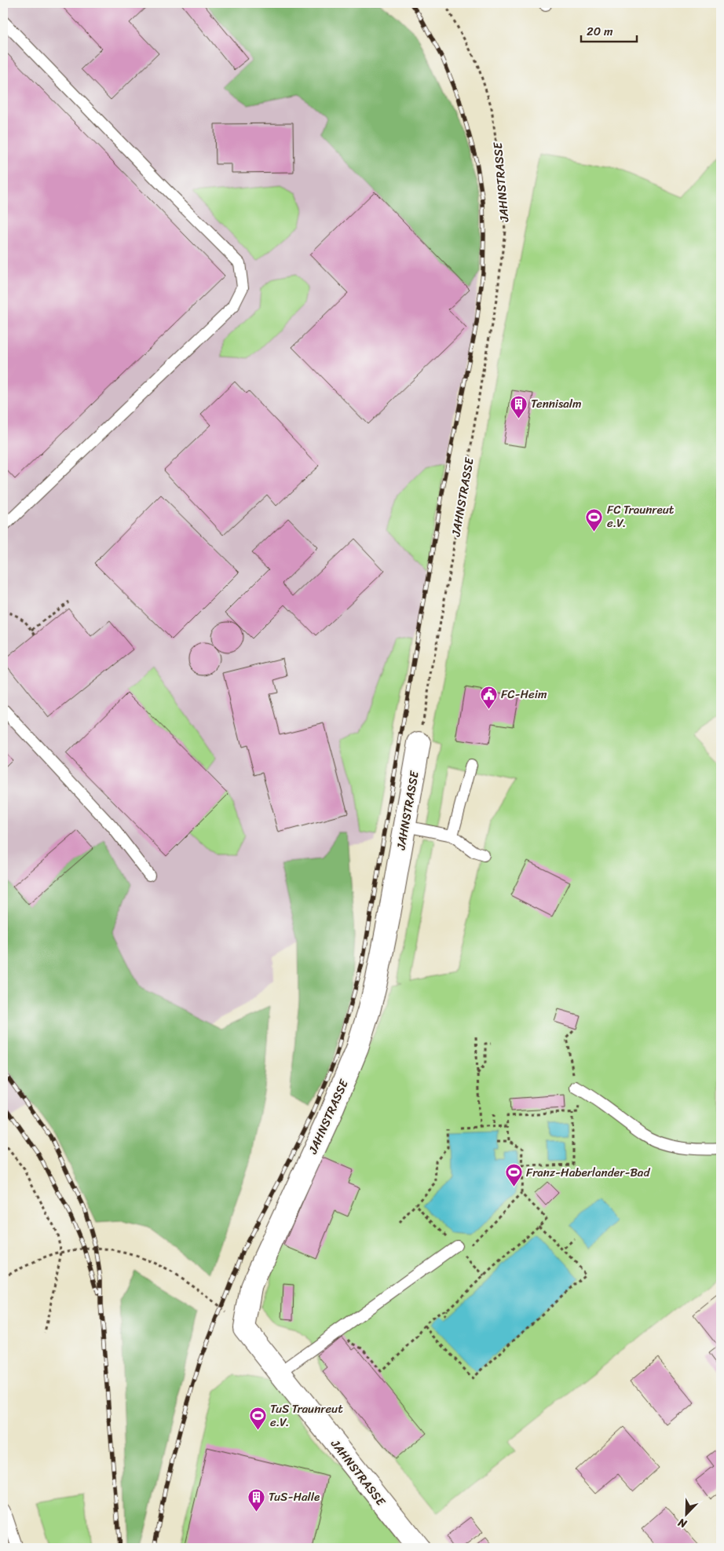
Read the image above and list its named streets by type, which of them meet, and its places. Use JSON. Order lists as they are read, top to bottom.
{
  "streets": {
    "street": ["JAHNSTRASSE"]
  },
  "places": {
    "building": ["Tennisalm", "TuS-Halle"],
    "sports": ["FC Traunreut e.V.", "Franz-Haberlander-Bad", "TuS Traunreut e.V."],
    "public building": ["FC-Heim"]
  },
  "scale_bar": "20 m",
  "north": "bottom left"
}
